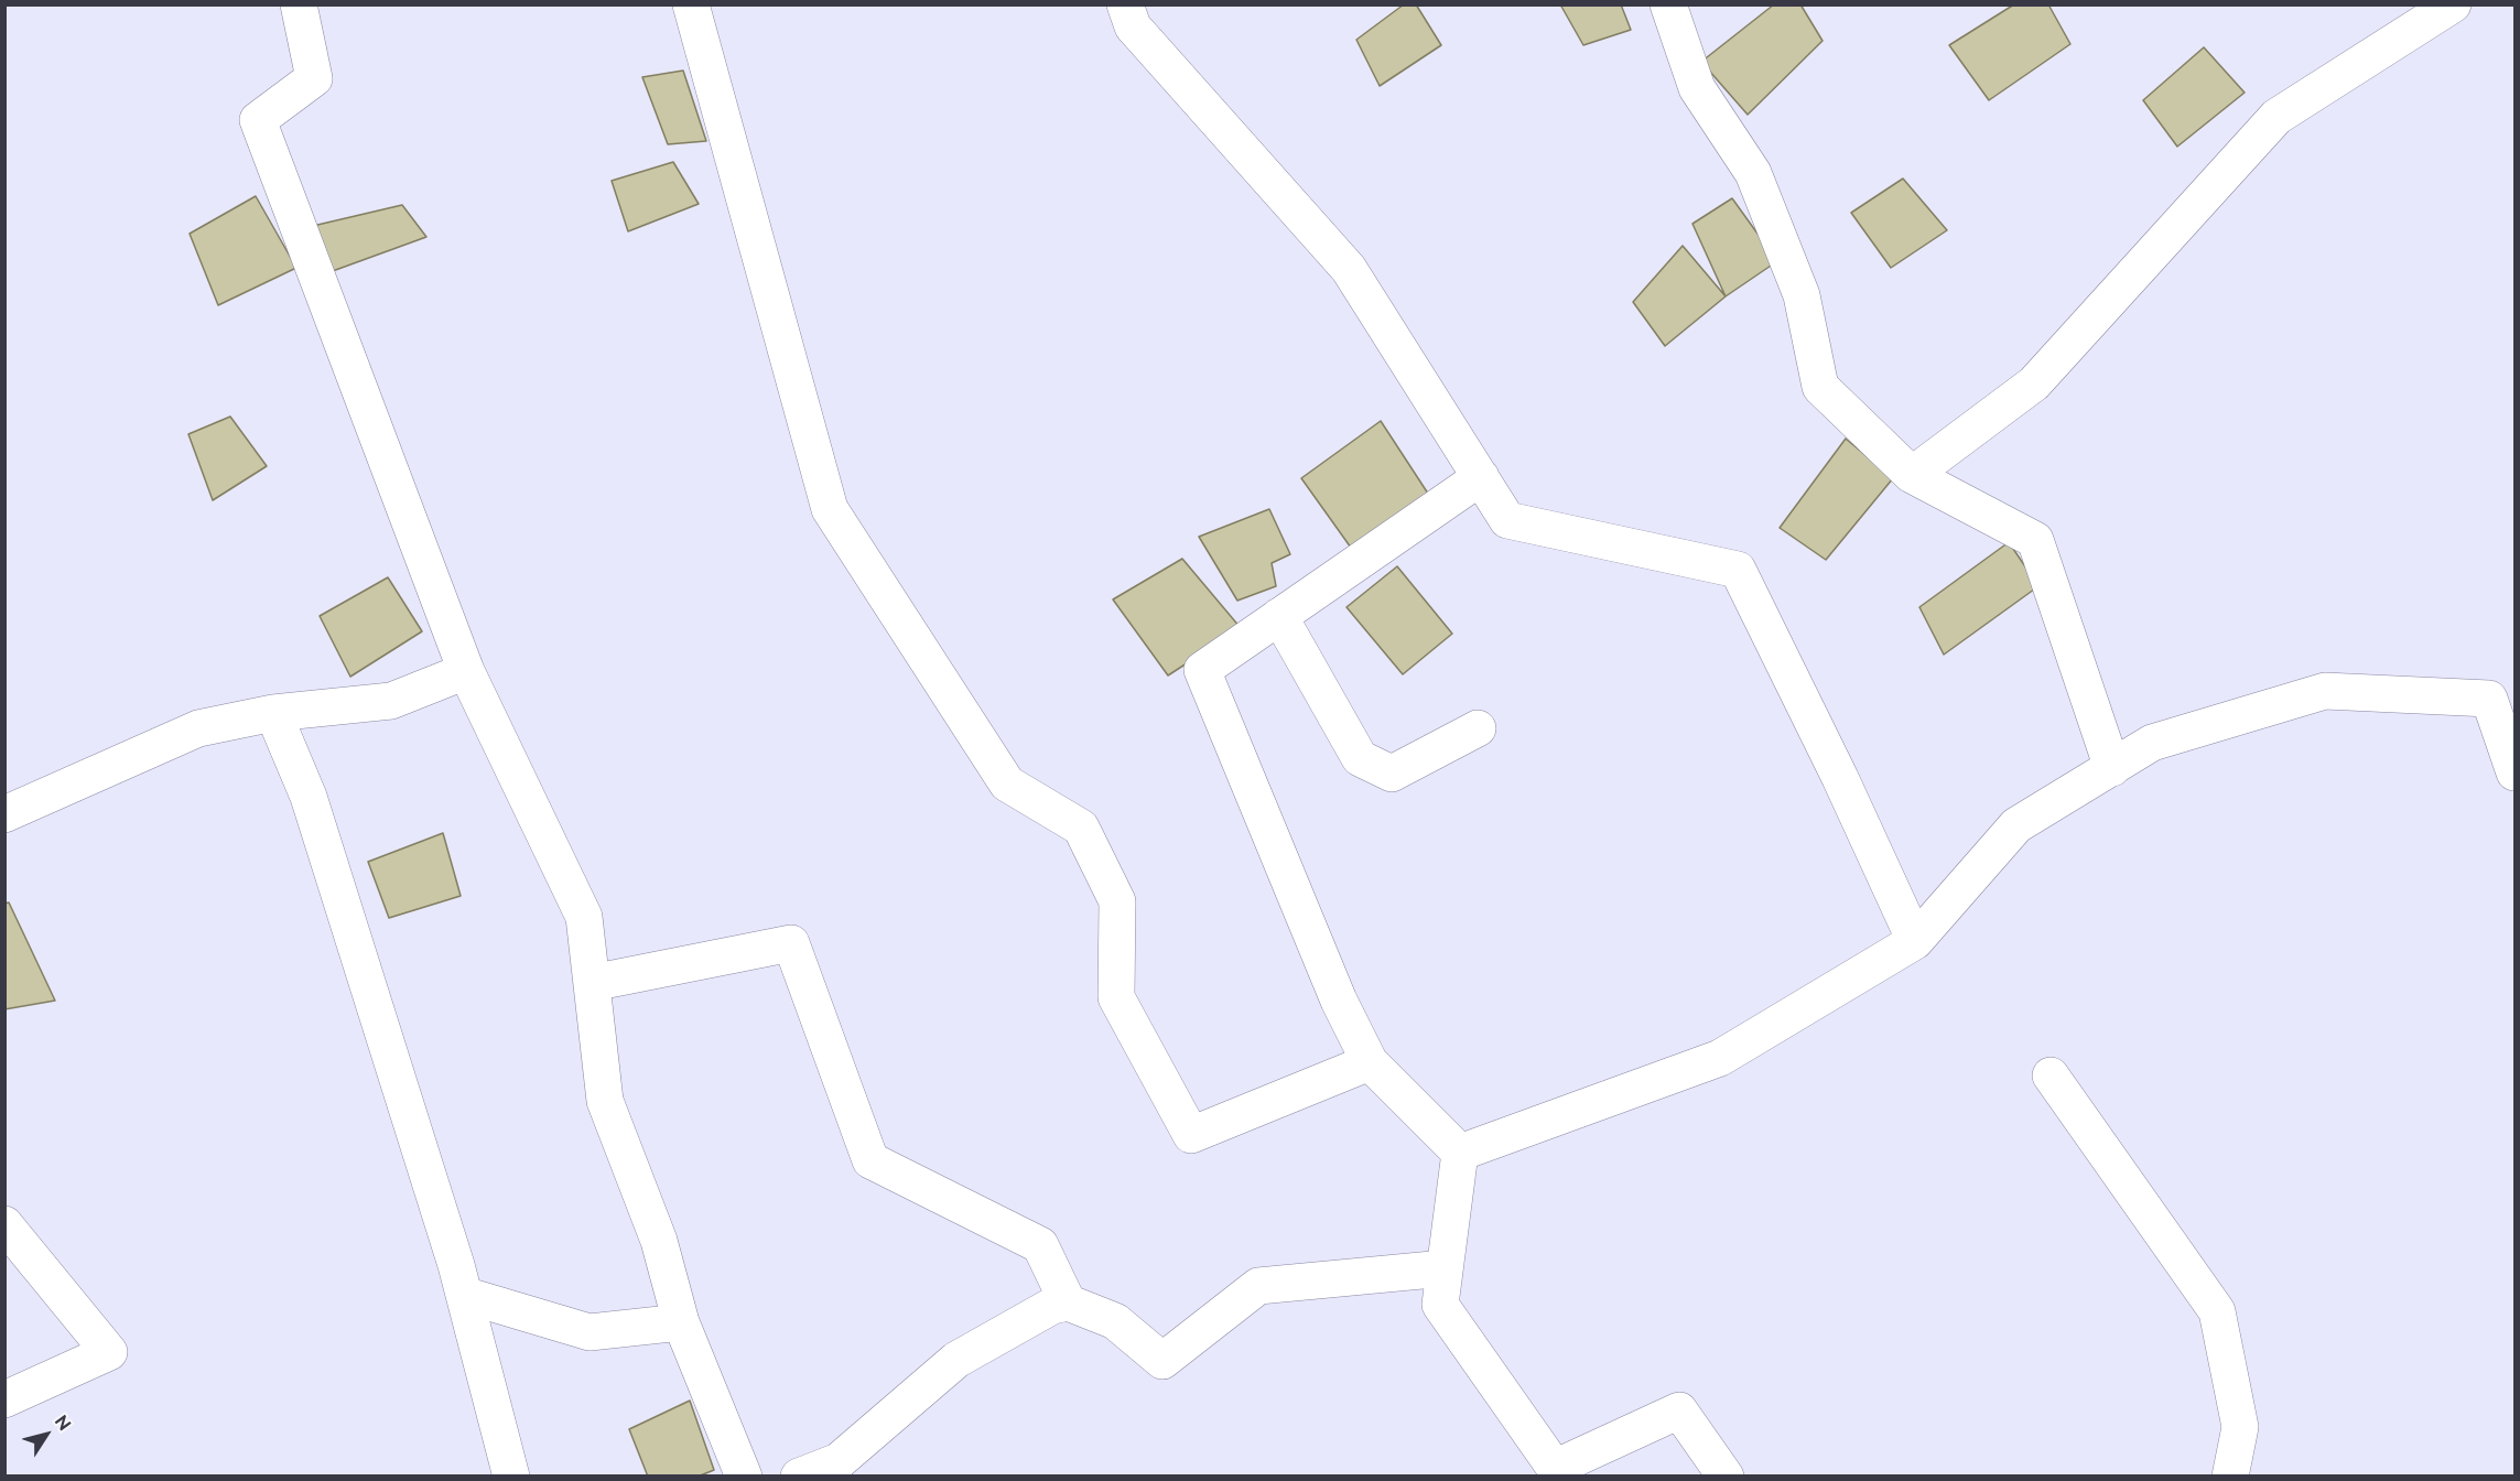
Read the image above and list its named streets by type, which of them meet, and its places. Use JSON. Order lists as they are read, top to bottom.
{
  "north": "top right"
}
